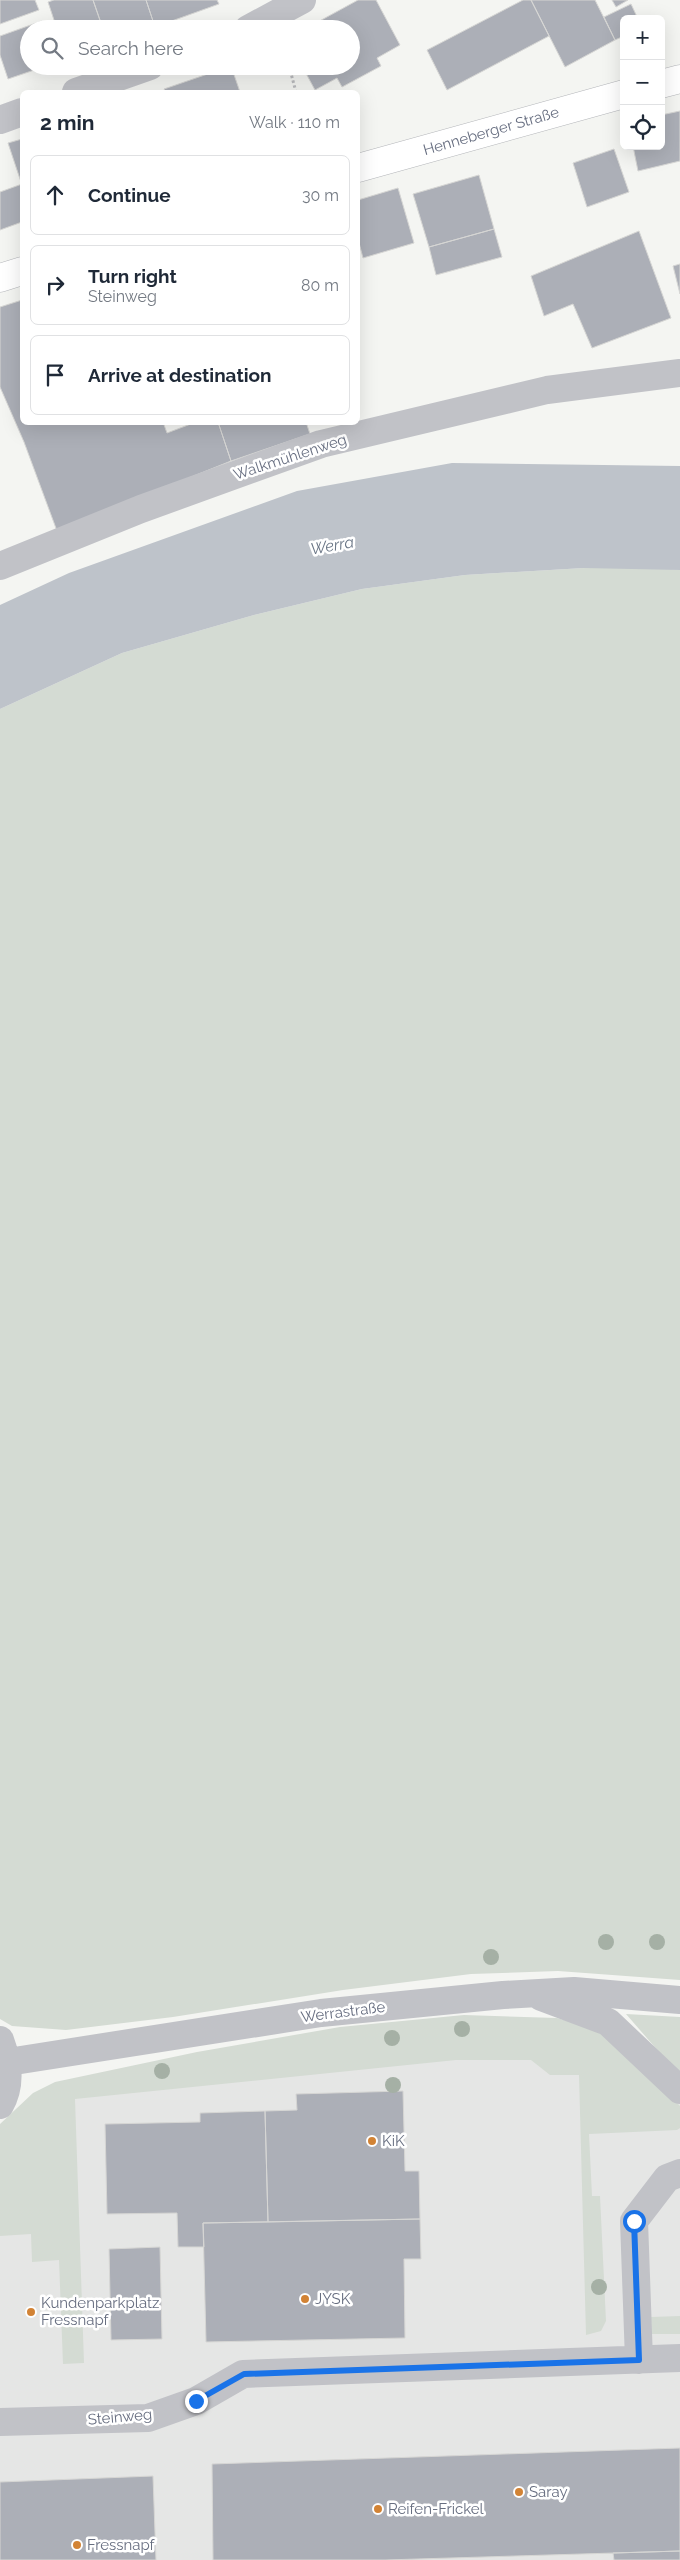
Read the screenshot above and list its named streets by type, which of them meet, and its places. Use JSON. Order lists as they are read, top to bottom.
{
  "streets": {
    "main road": ["Henneberger Straße"],
    "street": ["Walkmühlenweg", "Werrastraße", "Steinweg"]
  },
  "water": ["Werra"],
  "places": [
    "KiK",
    "JYSK",
    "Kundenparkplatz Fressnapf",
    "Saray",
    "Reifen-Frickel",
    "Fressnapf"
  ],
  "page": {
    "map_buttons": ["+", "−"],
    "search": "Search here",
    "heading": ["2 min", "Walk · 110 m"],
    "list": [
      ["Continue", "30 m"],
      ["Turn right", "Steinweg", "80 m"],
      "Arrive at destination"
    ]
  }
}
